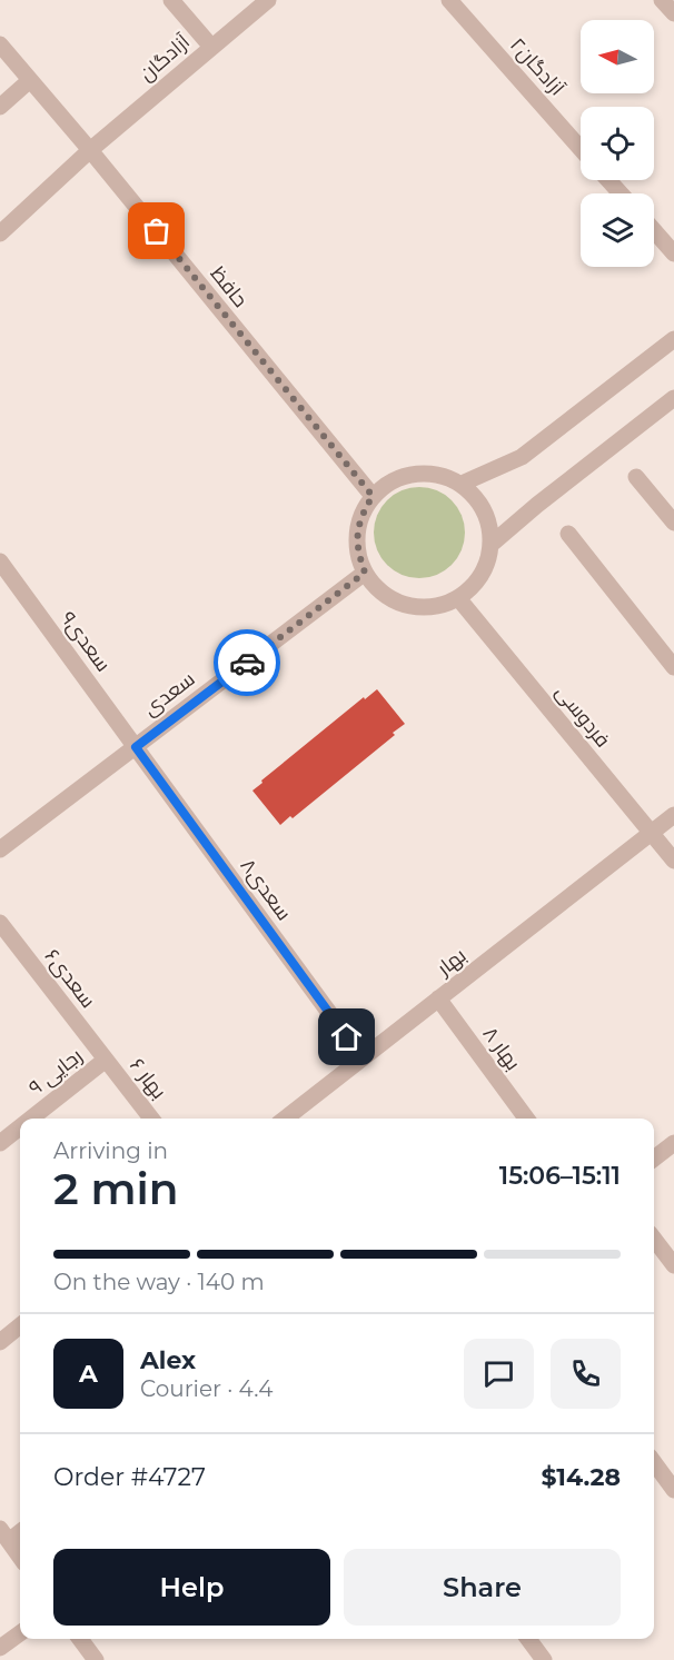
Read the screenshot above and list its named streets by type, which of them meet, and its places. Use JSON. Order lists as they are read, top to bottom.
{
  "streets": {
    "street": [
      "آزادگان",
      "آزادگان۲",
      "حافظ",
      "سعدی۹",
      "سعدی",
      "فردوسی",
      "سعدی۸",
      "بهار",
      "سعدی۶",
      "بهار ۸",
      "رجایی ۹",
      "بهار ۶"
    ]
  },
  "crossings": [
    ["آزادگان", "حافظ"],
    ["حافظ", "سعدی"],
    ["حافظ", "فردوسی"],
    ["سعدی۹", "سعدی"],
    ["سعدی۹", "سعدی۸"],
    ["سعدی", "فردوسی"],
    ["سعدی", "سعدی۸"],
    ["فردوسی", "بهار"],
    ["سعدی۸", "بهار"],
    ["بهار", "بهار ۸"],
    ["سعدی۶", "رجایی ۹"],
    ["سعدی۶", "بهار ۶"],
    ["رجایی ۹", "بهار ۶"]
  ],
  "north": "left",
  "page": {
    "heading": ["2 min", "Arriving in", "15:06–15:11"],
    "panel": [
      "Alex",
      "Courier · 4.4",
      "Order #4727",
      "$14.28"
    ],
    "bar": "On the way · 140 m",
    "round": "A",
    "buttons": ["Help", "Share"]
  }
}
